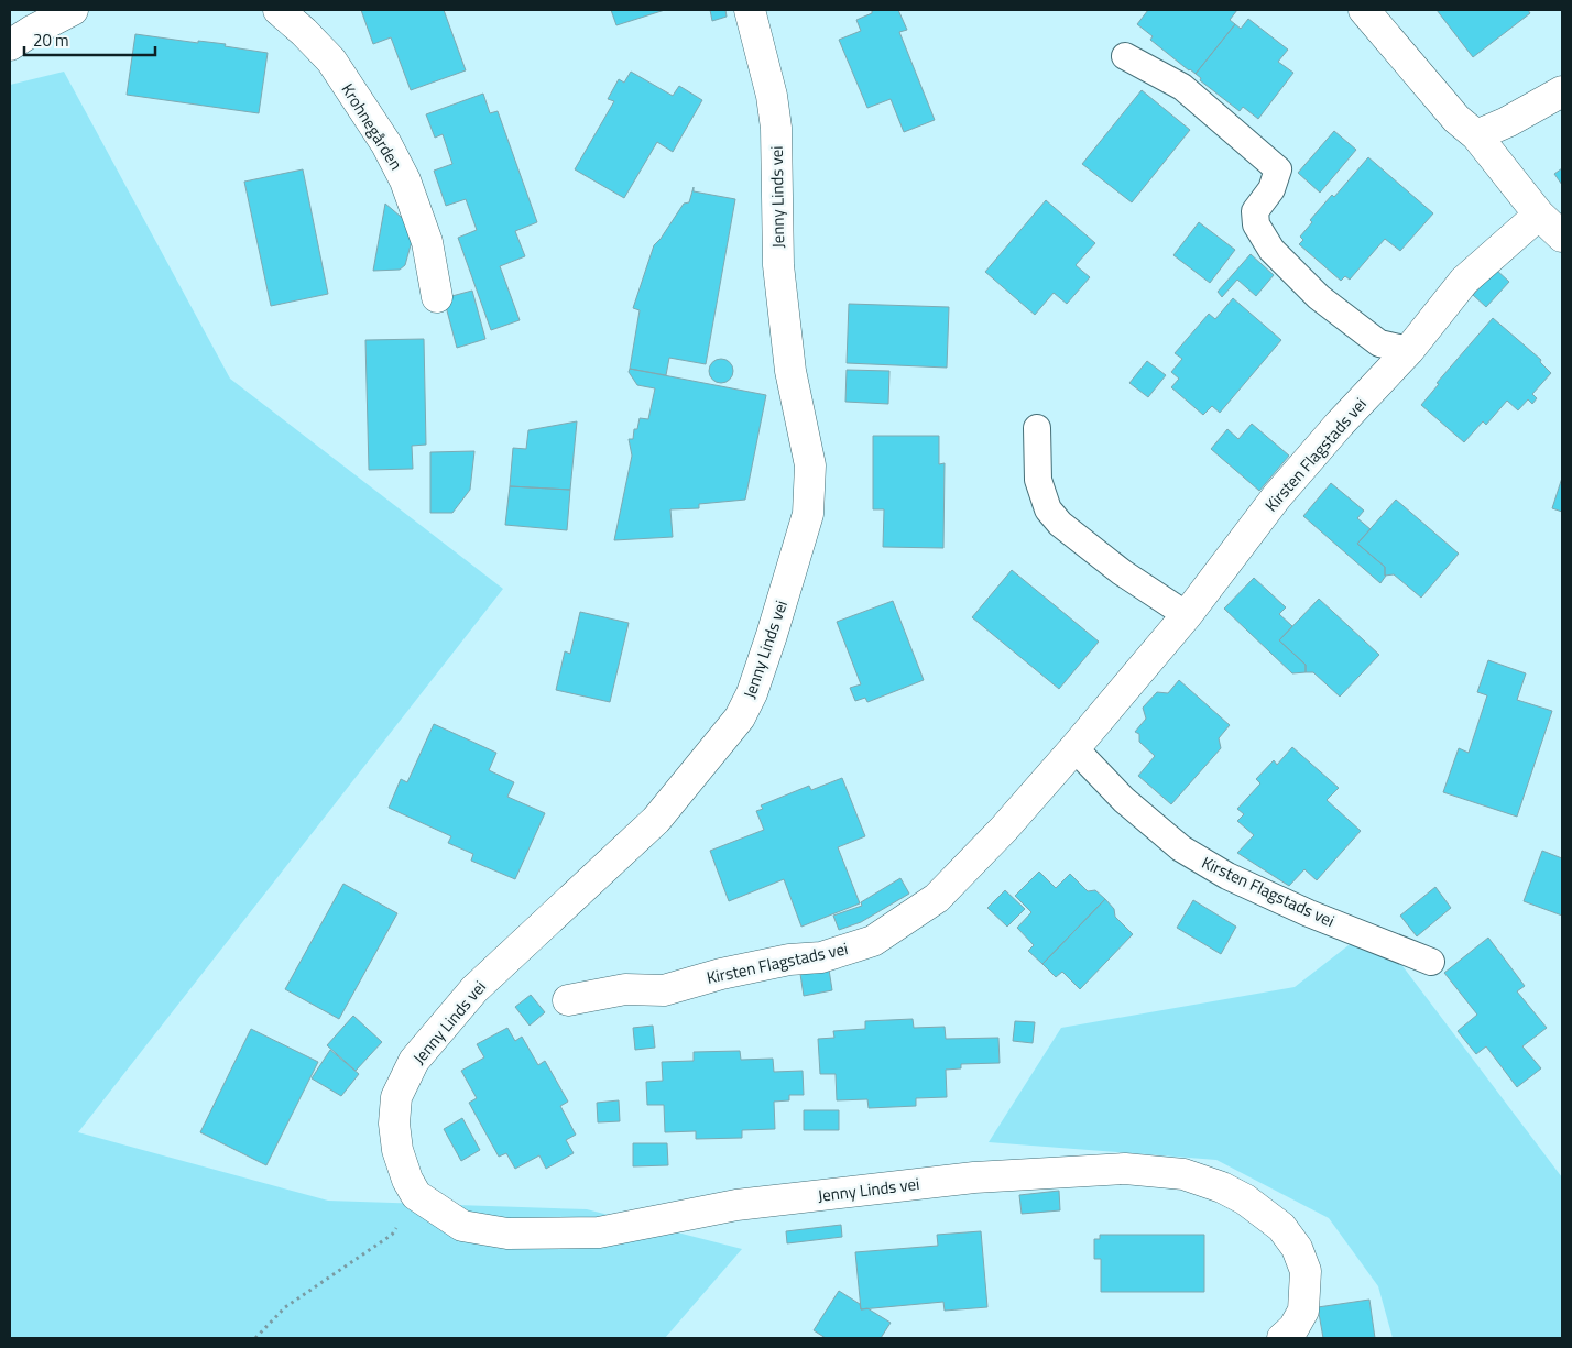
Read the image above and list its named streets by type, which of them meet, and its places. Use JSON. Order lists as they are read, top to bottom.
{
  "streets": {
    "street": ["Krohnegården", "Jenny Linds vei", "Kirsten Flagstads vei"]
  },
  "scale_bar": "20 m"
}
